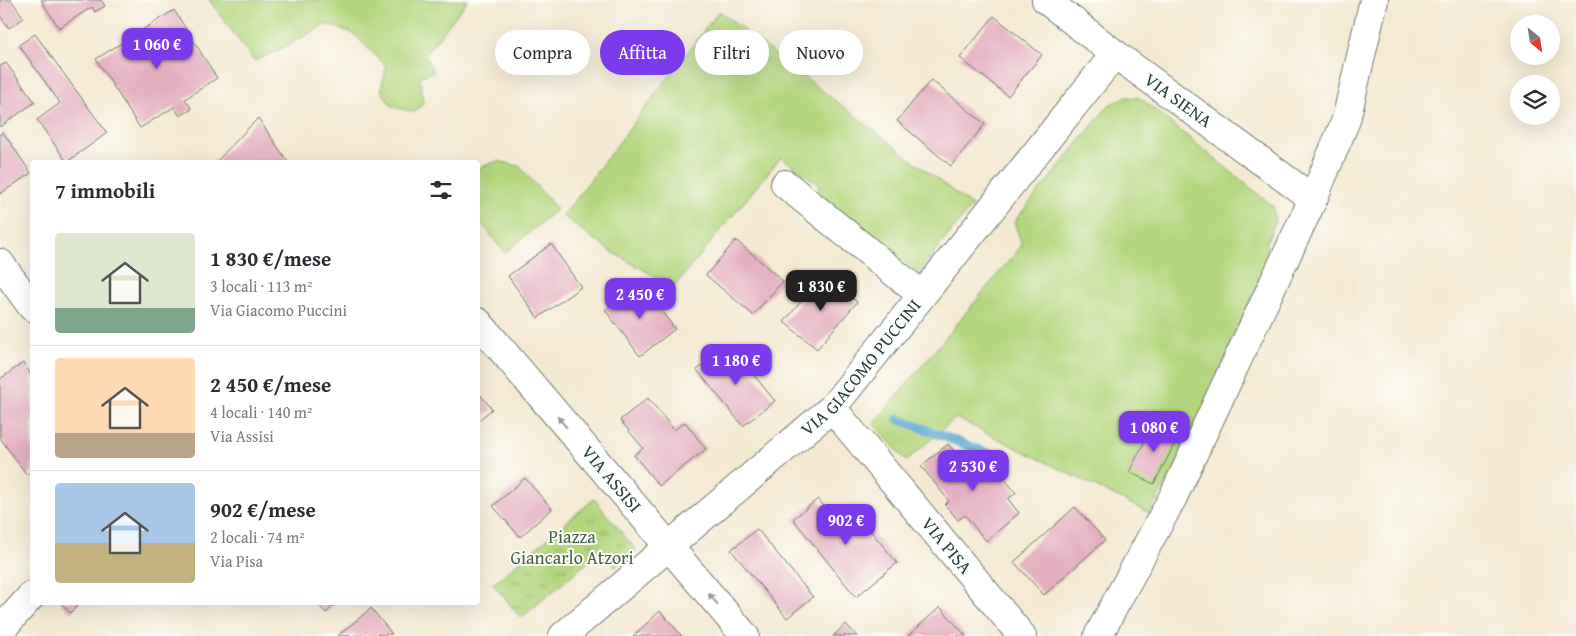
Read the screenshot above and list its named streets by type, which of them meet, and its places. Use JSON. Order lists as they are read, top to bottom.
{
  "streets": {
    "street": [
      "VIA SIENA",
      "VIA GIACOMO PUCCINI",
      "VIA ASSISI",
      "VIA PISA"
    ]
  },
  "crossings": [
    ["VIA SIENA", "VIA GIACOMO PUCCINI"],
    ["VIA GIACOMO PUCCINI", "VIA ASSISI"],
    ["VIA GIACOMO PUCCINI", "VIA PISA"]
  ],
  "one_way": ["VIA ASSISI"],
  "parks": ["Piazza Giancarlo Atzori"],
  "north": "bottom right",
  "page": {
    "price": [
      "1 060 €",
      "1 830 €",
      "2 450 €",
      "1 180 €",
      "1 080 €",
      "2 530 €",
      "902 €"
    ],
    "chip": [
      "Compra",
      "Affitta",
      "Filtri",
      "Nuovo"
    ],
    "heading": "7 immobili",
    "list": [
      {
        "name": "1 830 €/mese",
        "note": "3 locali · 113 m² · Via Giacomo Puccini"
      },
      {
        "name": "2 450 €/mese",
        "note": "4 locali · 140 m² · Via Assisi"
      },
      {
        "name": "902 €/mese",
        "note": "2 locali · 74 m² · Via Pisa"
      }
    ]
  }
}
